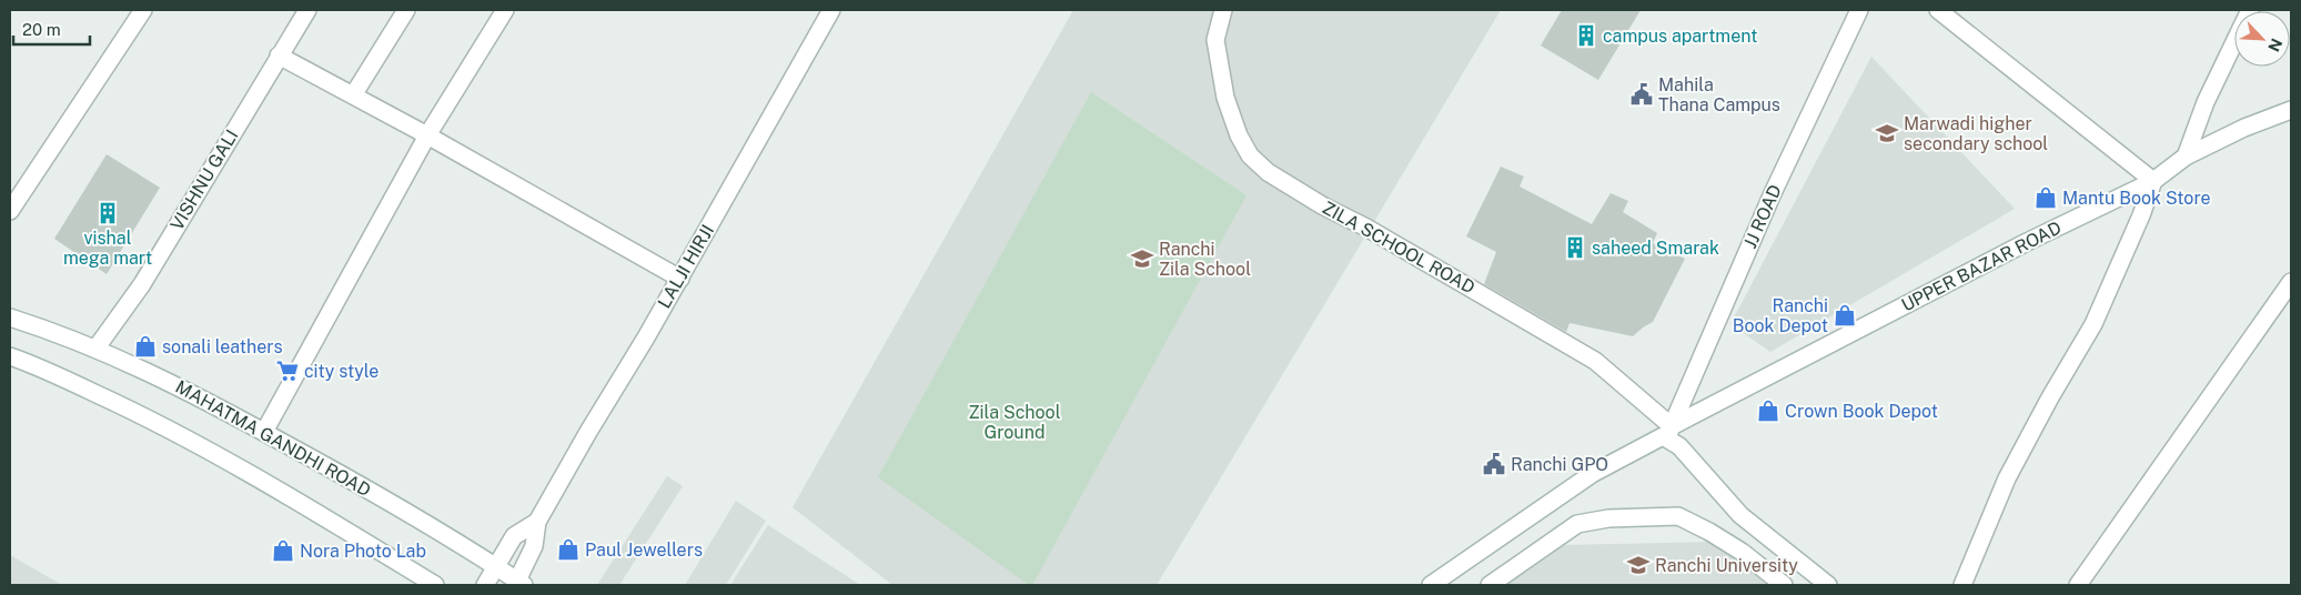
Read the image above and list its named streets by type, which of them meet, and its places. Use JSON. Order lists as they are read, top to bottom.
{
  "streets": {
    "street": [
      "VISHNU GALI",
      "JJ ROAD",
      "ZILA SCHOOL ROAD",
      "LALJI HIRJI",
      "UPPER BAZAR ROAD",
      "MAHATMA GANDHI ROAD"
    ]
  },
  "crossings": [
    ["VISHNU GALI", "MAHATMA GANDHI ROAD"],
    ["JJ ROAD", "ZILA SCHOOL ROAD"],
    ["JJ ROAD", "UPPER BAZAR ROAD"],
    ["ZILA SCHOOL ROAD", "UPPER BAZAR ROAD"],
    ["LALJI HIRJI", "MAHATMA GANDHI ROAD"]
  ],
  "parks": ["Zila School Ground"],
  "places": {
    "building": ["campus apartment", "vishal mega mart", "saheed Smarak"],
    "public building": ["Mahila Thana Campus", "Ranchi GPO"],
    "school or university": ["Marwadi higher secondary school", "Ranchi Zila School", "Ranchi University"],
    "shop": [
      "Mantu Book Store",
      "Ranchi Book Depot",
      "sonali leathers",
      "Crown Book Depot",
      "Paul Jewellers",
      "Nora Photo Lab"
    ],
    "supermarket": ["city style"]
  },
  "scale_bar": "20 m",
  "north": "bottom right"
}
